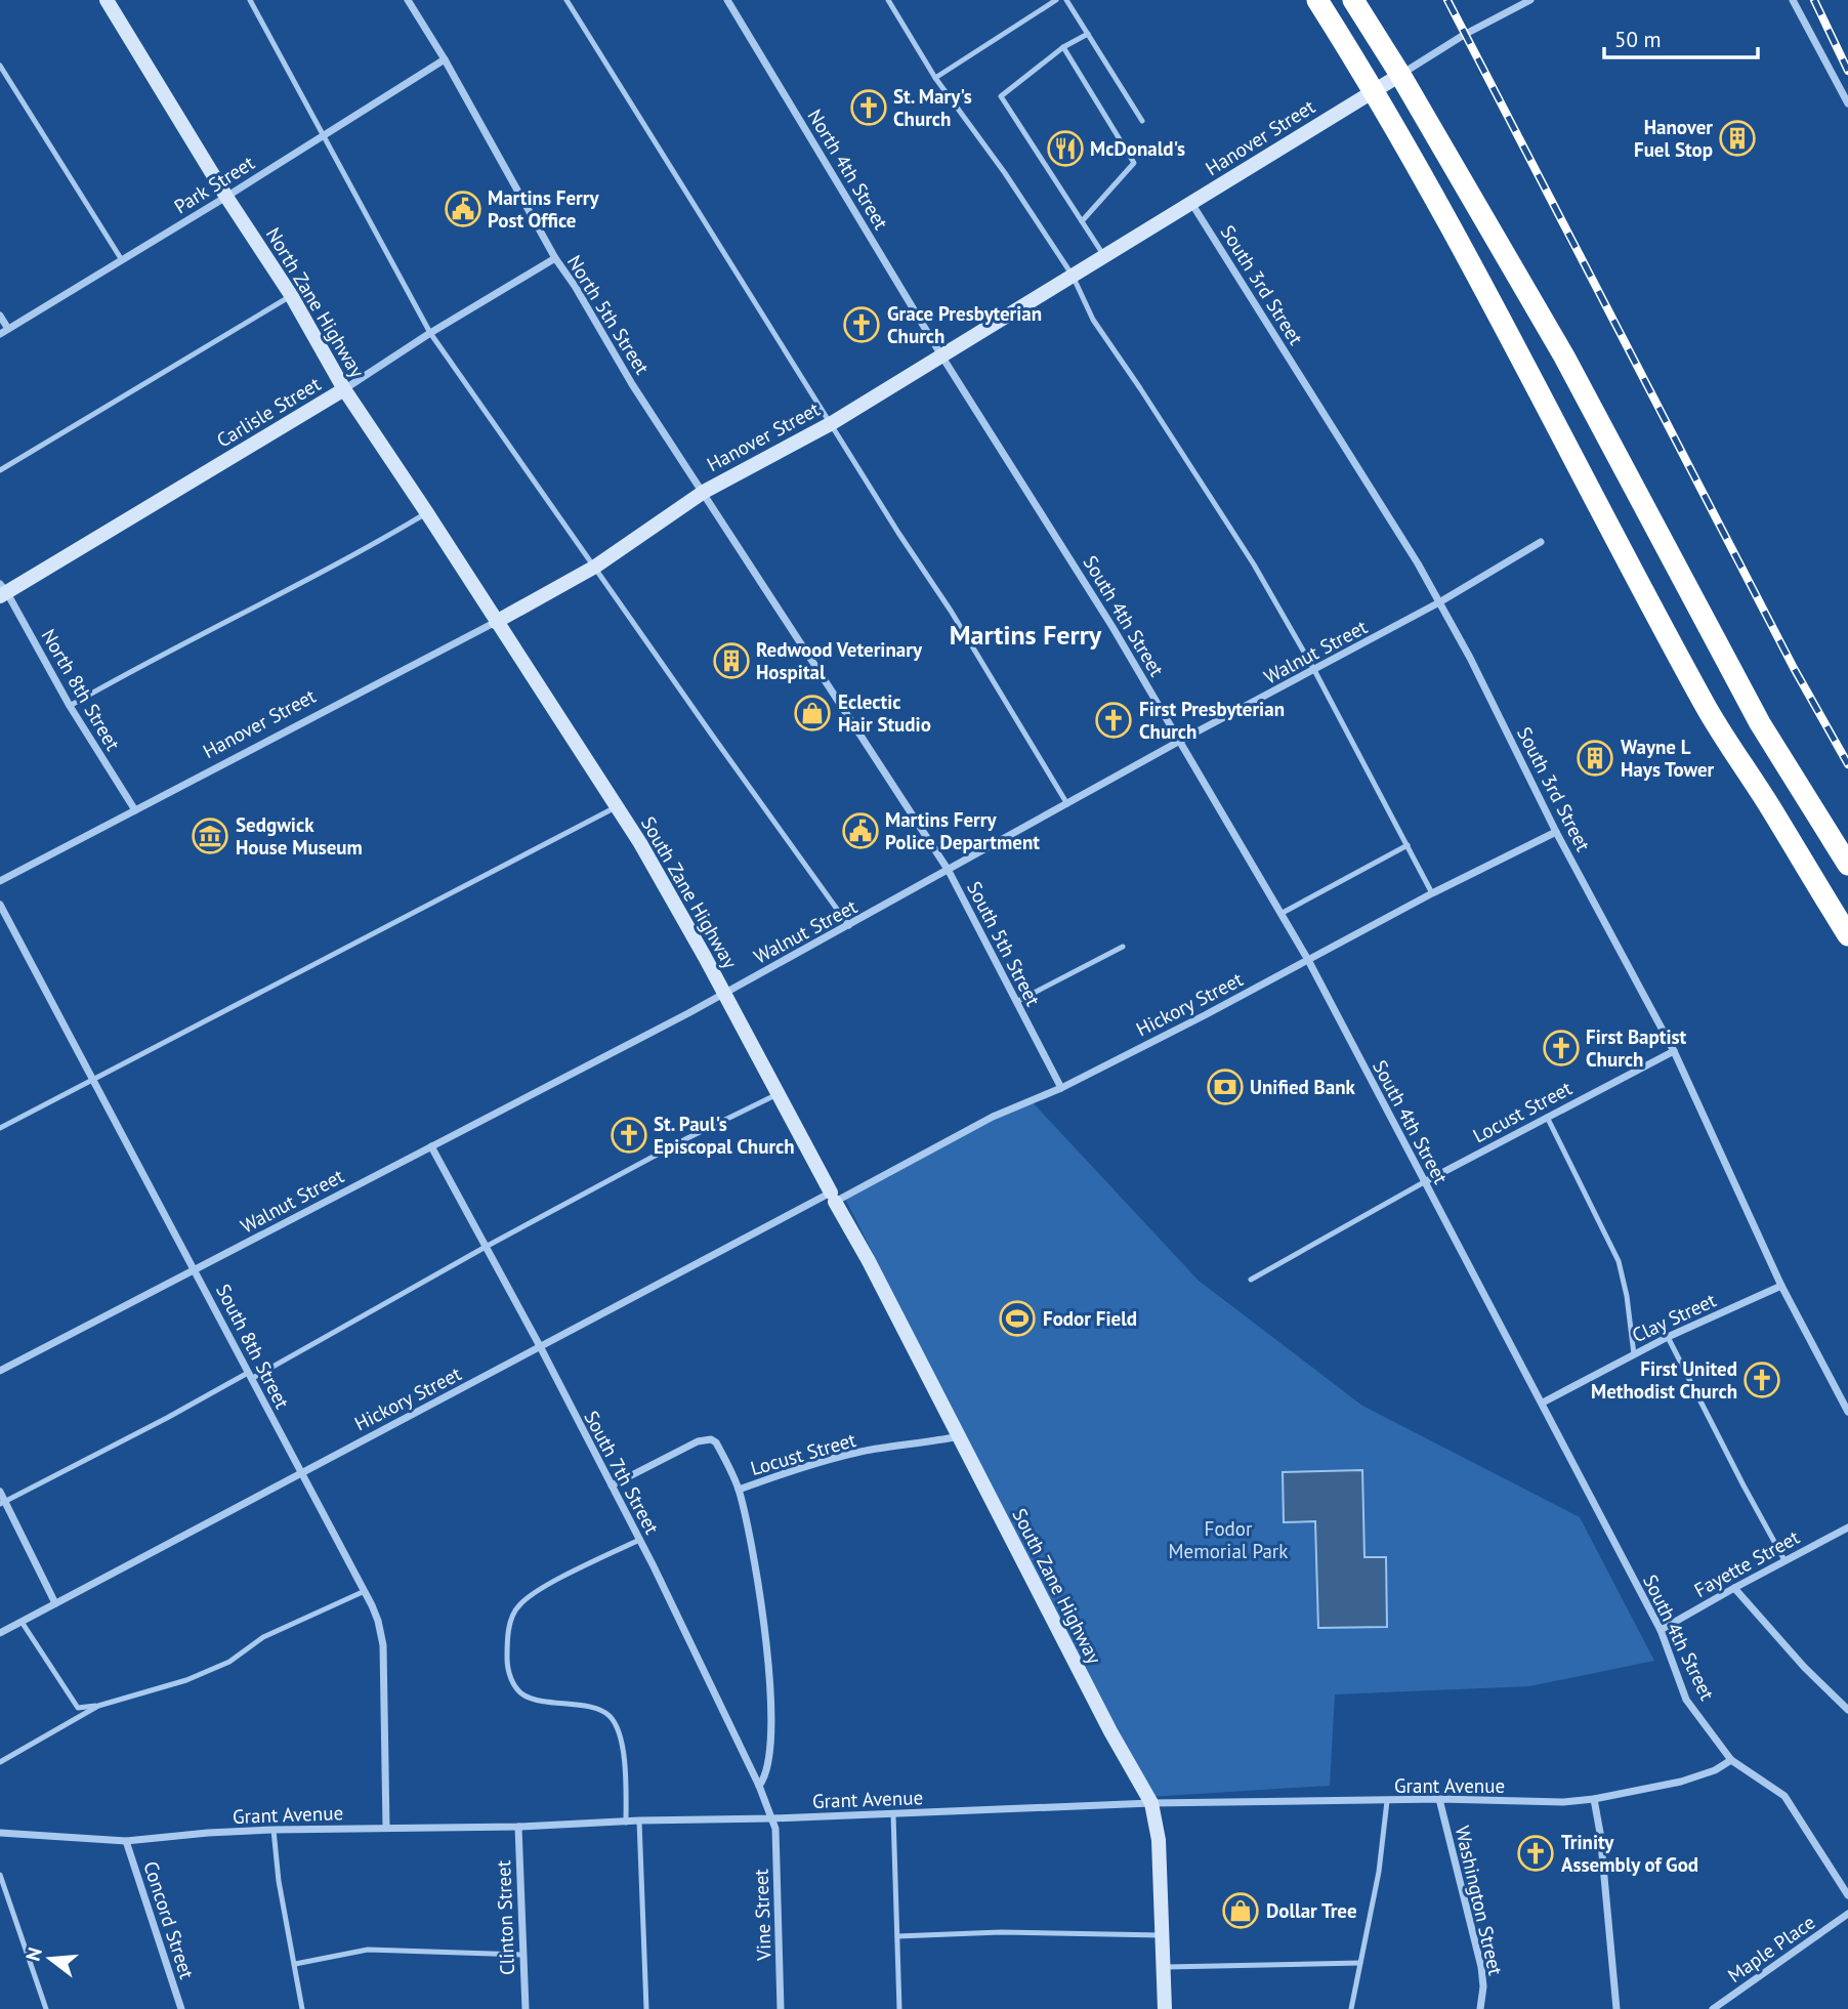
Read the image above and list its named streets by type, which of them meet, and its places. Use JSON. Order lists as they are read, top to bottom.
{
  "streets": {
    "street": [
      "Hanover Street",
      "North 4th Street",
      "Park Street",
      "South 3rd Street",
      "North Zane Highway",
      "North 5th Street",
      "Carlisle Street",
      "South 4th Street",
      "Walnut Street",
      "North 8th Street",
      "South Zane Highway",
      "South 5th Street",
      "Hickory Street",
      "Locust Street",
      "Clay Street",
      "South 8th Street",
      "South 7th Street",
      "Fayette Street",
      "Grant Avenue",
      "Washington Street",
      "Vine Street",
      "Clinton Street",
      "Concord Street",
      "Maple Place"
    ]
  },
  "crossings": [
    ["Hanover Street", "North 4th Street"],
    ["Hanover Street", "South 3rd Street"],
    ["Hanover Street", "North Zane Highway"],
    ["Hanover Street", "North 5th Street"],
    ["Hanover Street", "South 4th Street"],
    ["Hanover Street", "North 8th Street"],
    ["Hanover Street", "South Zane Highway"],
    ["Hanover Street", "South 5th Street"],
    ["North 4th Street", "South 4th Street"],
    ["Park Street", "North Zane Highway"],
    ["Park Street", "North 5th Street"],
    ["South 3rd Street", "Walnut Street"],
    ["South 3rd Street", "Hickory Street"],
    ["South 3rd Street", "Locust Street"],
    ["South 3rd Street", "Clay Street"],
    ["North Zane Highway", "Carlisle Street"],
    ["North Zane Highway", "South Zane Highway"],
    ["North 5th Street", "Carlisle Street"],
    ["North 5th Street", "South 5th Street"],
    ["Carlisle Street", "North 8th Street"],
    ["South 4th Street", "Walnut Street"],
    ["South 4th Street", "Hickory Street"],
    ["South 4th Street", "Locust Street"],
    ["South 4th Street", "Clay Street"],
    ["South 4th Street", "Fayette Street"],
    ["South 4th Street", "Grant Avenue"],
    ["Walnut Street", "South Zane Highway"],
    ["Walnut Street", "South 5th Street"],
    ["Walnut Street", "South 8th Street"],
    ["Walnut Street", "South 7th Street"],
    ["South Zane Highway", "Hickory Street"],
    ["South Zane Highway", "Locust Street"],
    ["South Zane Highway", "Grant Avenue"],
    ["South 5th Street", "Hickory Street"],
    ["Hickory Street", "South 8th Street"],
    ["Hickory Street", "South 7th Street"],
    ["Locust Street", "South 7th Street"],
    ["South 8th Street", "Grant Avenue"],
    ["South 7th Street", "Grant Avenue"],
    ["South 7th Street", "Vine Street"],
    ["Grant Avenue", "Washington Street"],
    ["Grant Avenue", "Vine Street"],
    ["Grant Avenue", "Clinton Street"],
    ["Grant Avenue", "Concord Street"]
  ],
  "districts": ["Martins Ferry"],
  "parks": ["Fodor Memorial Park"],
  "places": {
    "church": [
      "St. Mary's Church",
      "Grace Presbyterian Church",
      "First Presbyterian Church",
      "First Baptist Church",
      "St. Paul's Episcopal Church",
      "First United Methodist Church",
      "Trinity Assembly of God"
    ],
    "building": ["Hanover Fuel Stop", "Redwood Veterinary Hospital", "Wayne L Hays Tower"],
    "restaurant": ["McDonald's"],
    "public building": ["Martins Ferry Post Office", "Martins Ferry Police Department"],
    "shop": ["Eclectic Hair Studio", "Dollar Tree"],
    "museum": ["Sedgwick House Museum"],
    "bank": ["Unified Bank"],
    "sports": ["Fodor Field"]
  },
  "scale_bar": "50 m",
  "north": "left"
}
